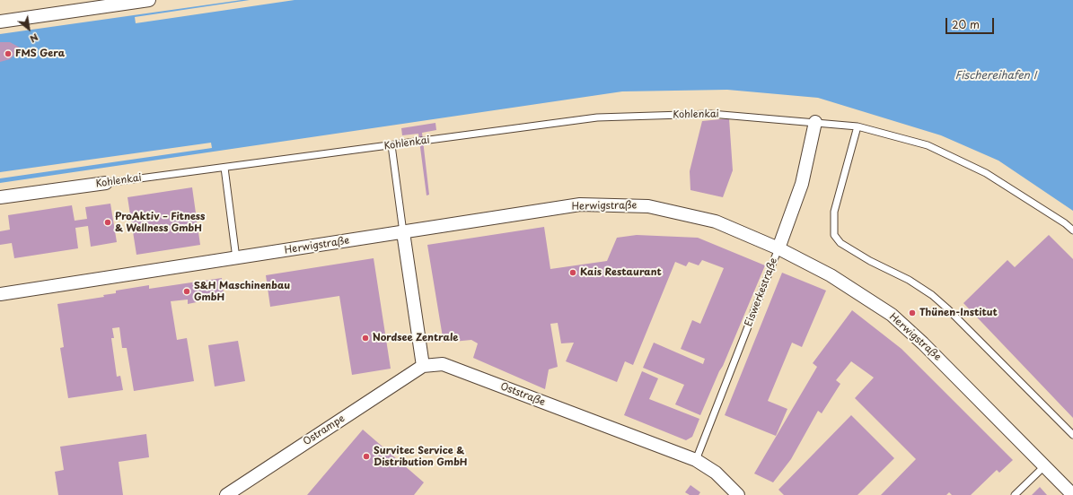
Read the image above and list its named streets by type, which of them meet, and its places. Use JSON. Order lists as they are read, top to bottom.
{
  "streets": {
    "street": [
      "Kohlenkai",
      "Herwigstraße",
      "Eiswerkestraße",
      "Oststraße",
      "Ostrampe"
    ]
  },
  "crossings": [
    ["Kohlenkai", "Eiswerkestraße"],
    ["Herwigstraße", "Eiswerkestraße"],
    ["Eiswerkestraße", "Oststraße"],
    ["Oststraße", "Ostrampe"]
  ],
  "water": ["Fischereihafen I"],
  "places": [
    "FMS Gera",
    "ProAktiv – Fitness & Wellness GmbH",
    "Kais Restaurant",
    "S&H Maschinenbau GmbH",
    "Thünen-Institut",
    "Nordsee Zentrale",
    "Survitec Service & Distribution GmbH"
  ],
  "scale_bar": "20 m",
  "north": "bottom right"
}
